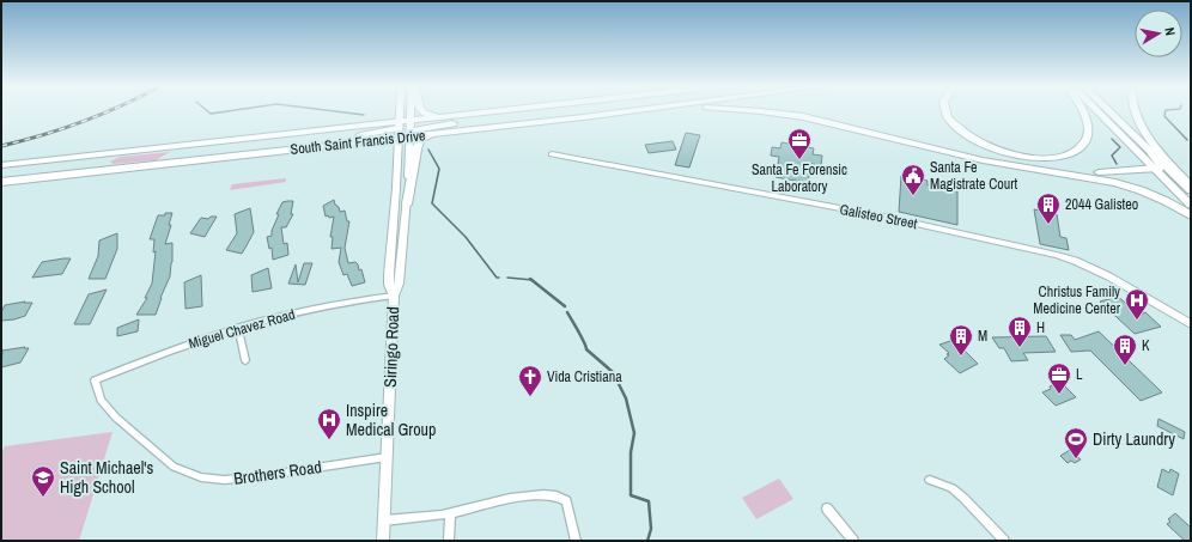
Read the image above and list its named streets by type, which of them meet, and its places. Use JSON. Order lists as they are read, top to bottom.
{
  "streets": {
    "highway": ["South Saint Francis Drive"],
    "street": [
      "Galisteo Street",
      "Miguel Chavez Road",
      "Siringo Road",
      "Brothers Road"
    ]
  },
  "crossings": [
    ["South Saint Francis Drive", "Siringo Road"],
    ["Miguel Chavez Road", "Siringo Road"],
    ["Miguel Chavez Road", "Brothers Road"],
    ["Siringo Road", "Brothers Road"]
  ],
  "places": {
    "office": ["Santa Fe Forensic Laboratory", "L"],
    "public building": ["Santa Fe Magistrate Court"],
    "building": [
      "2044 Galisteo",
      "H",
      "M",
      "K"
    ],
    "hospital": ["Christus Family Medicine Center", "Inspire Medical Group"],
    "church": ["Vida Cristiana"],
    "sports": ["Dirty Laundry"],
    "school or university": ["Saint Michael's High School"]
  },
  "north": "right"
}
